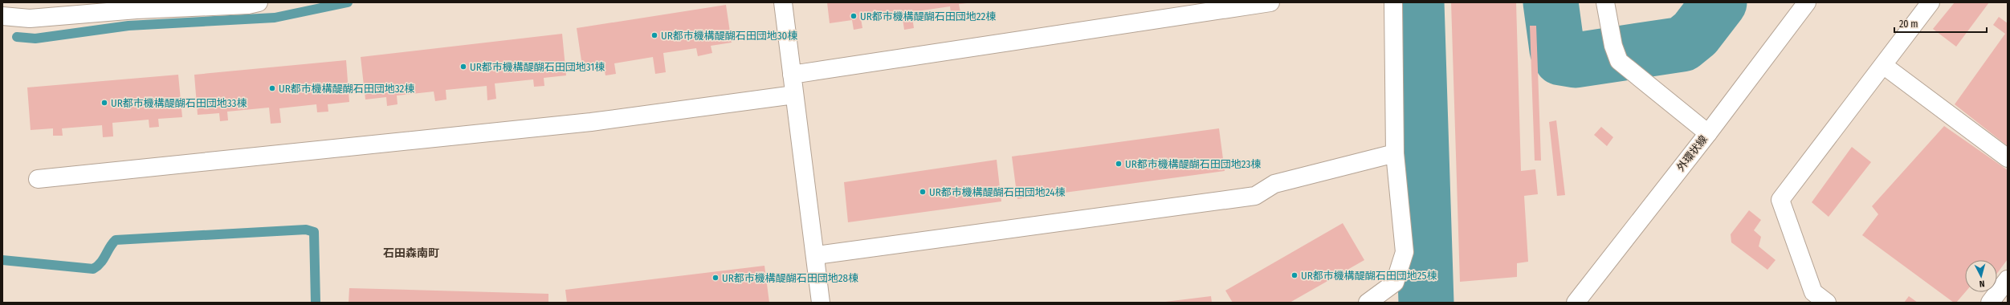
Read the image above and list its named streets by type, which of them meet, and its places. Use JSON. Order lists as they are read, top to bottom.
{
  "streets": {
    "street": ["外環状線"]
  },
  "districts": ["石田森南町"],
  "places": [
    "UR都市機構醍醐石田団地22棟",
    "UR都市機構醍醐石田団地30棟",
    "UR都市機構醍醐石田団地31棟",
    "UR都市機構醍醐石田団地32棟",
    "UR都市機構醍醐石田団地33棟",
    "UR都市機構醍醐石田団地23棟",
    "UR都市機構醍醐石田団地24棟",
    "UR都市機構醍醐石田団地25棟",
    "UR都市機構醍醐石田団地28棟"
  ],
  "scale_bar": "20 m",
  "north": "bottom"
}
